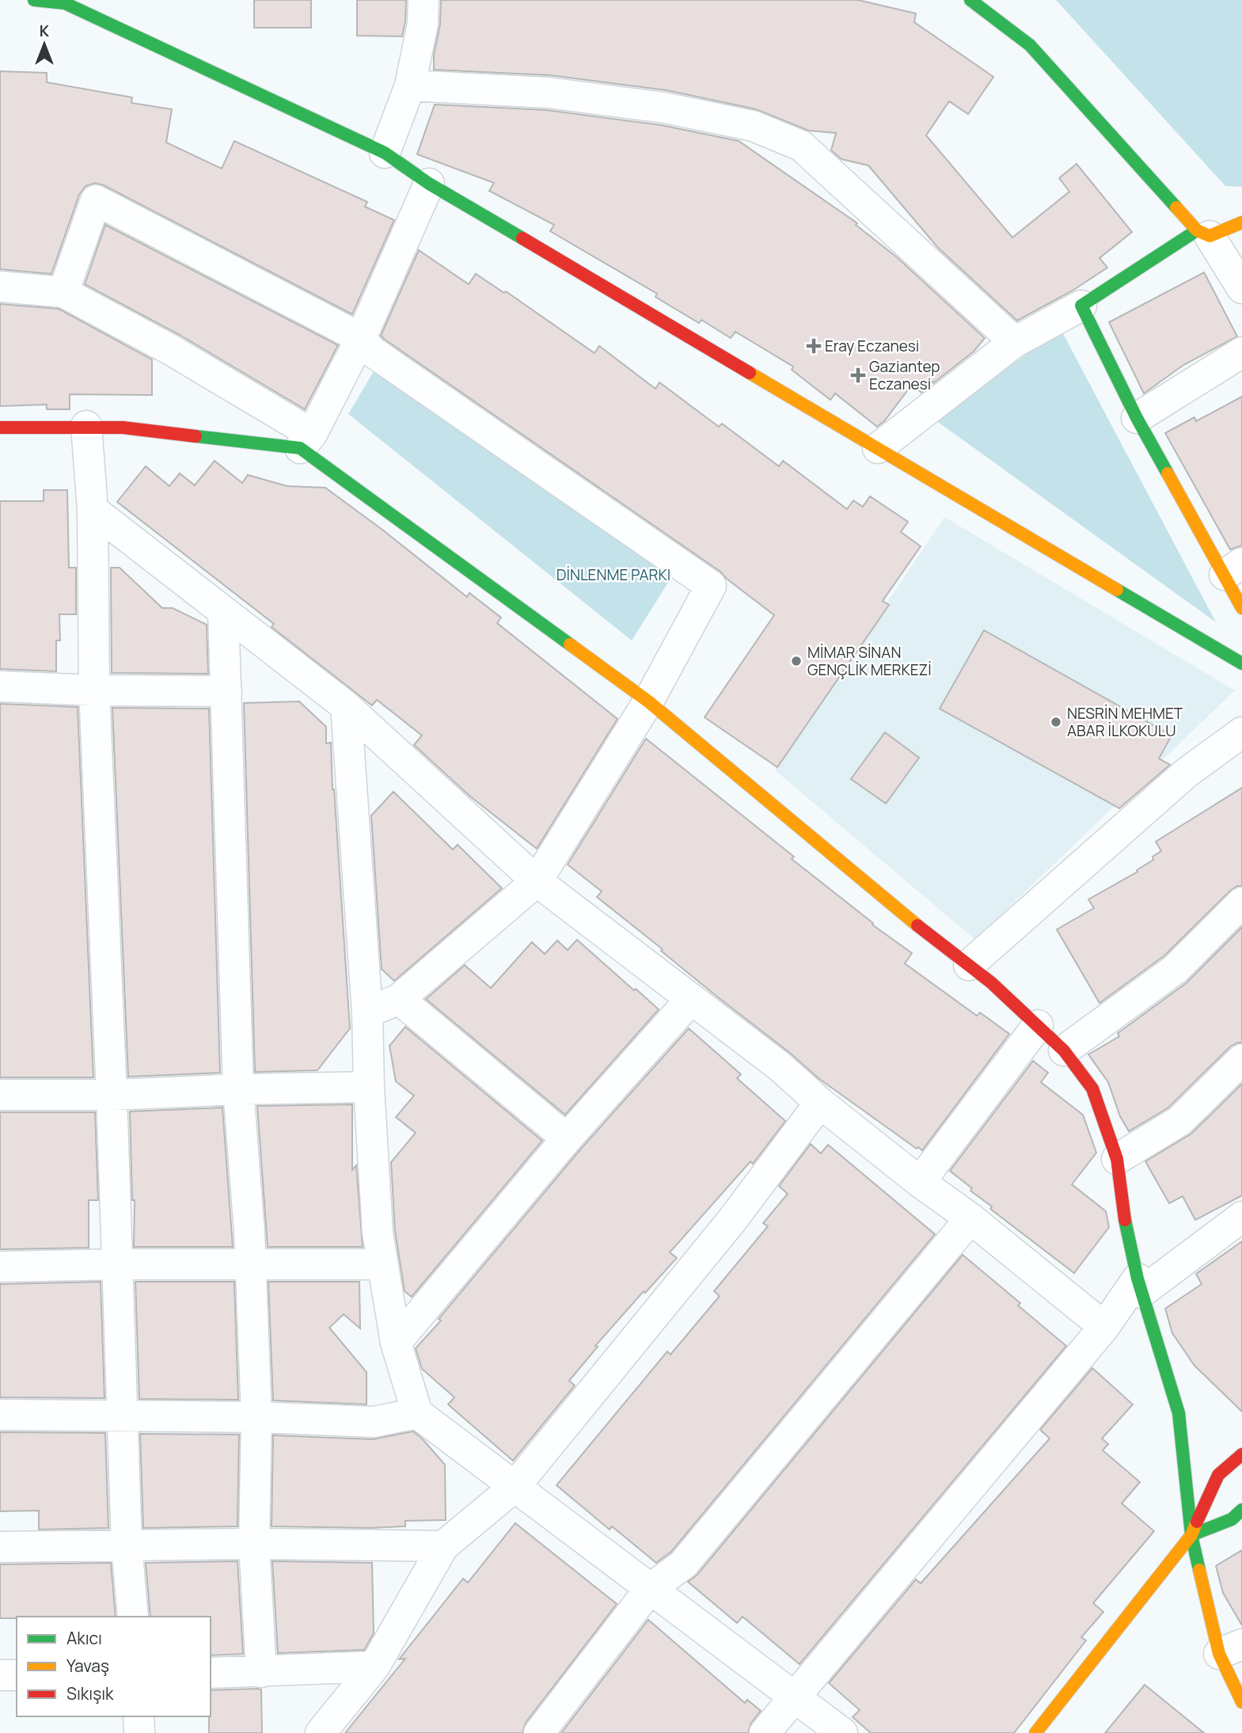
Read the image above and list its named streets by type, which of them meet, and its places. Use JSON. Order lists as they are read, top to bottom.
{
  "parks": ["DİNLENME PARKI"],
  "places": {
    "health": ["Eray Eczanesi", "Gaziantep Eczanesi"],
    "other": ["MİMAR SİNAN GENÇLİK MERKEZİ", "NESRİN MEHMET ABAR İLKOKULU"]
  },
  "legend": ["Akıcı", "Yavaş", "Sıkışık"],
  "north": "top"
}
